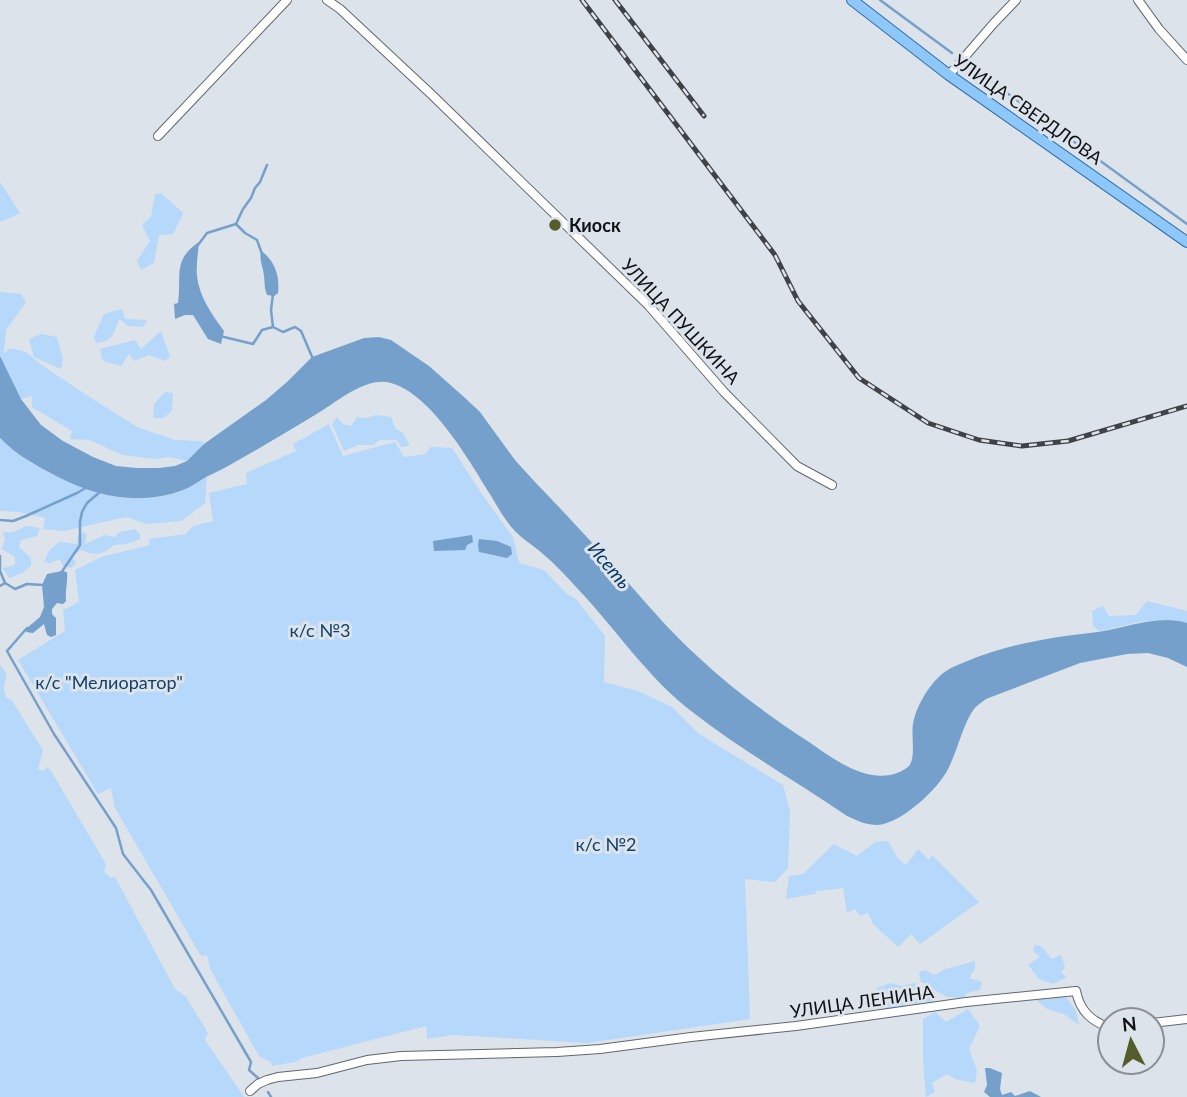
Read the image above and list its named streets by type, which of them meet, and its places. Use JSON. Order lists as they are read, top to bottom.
{
  "streets": {
    "main road": ["УЛИЦА СВЕРДЛОВА"],
    "street": ["УЛИЦА ПУШКИНА", "УЛИЦА ЛЕНИНА"]
  },
  "water": ["Исеть"],
  "parks": ["к/с №3", "к/с \"Мелиоратор\"", "к/с №2"],
  "places": ["Киоск"],
  "north": "top"
}
